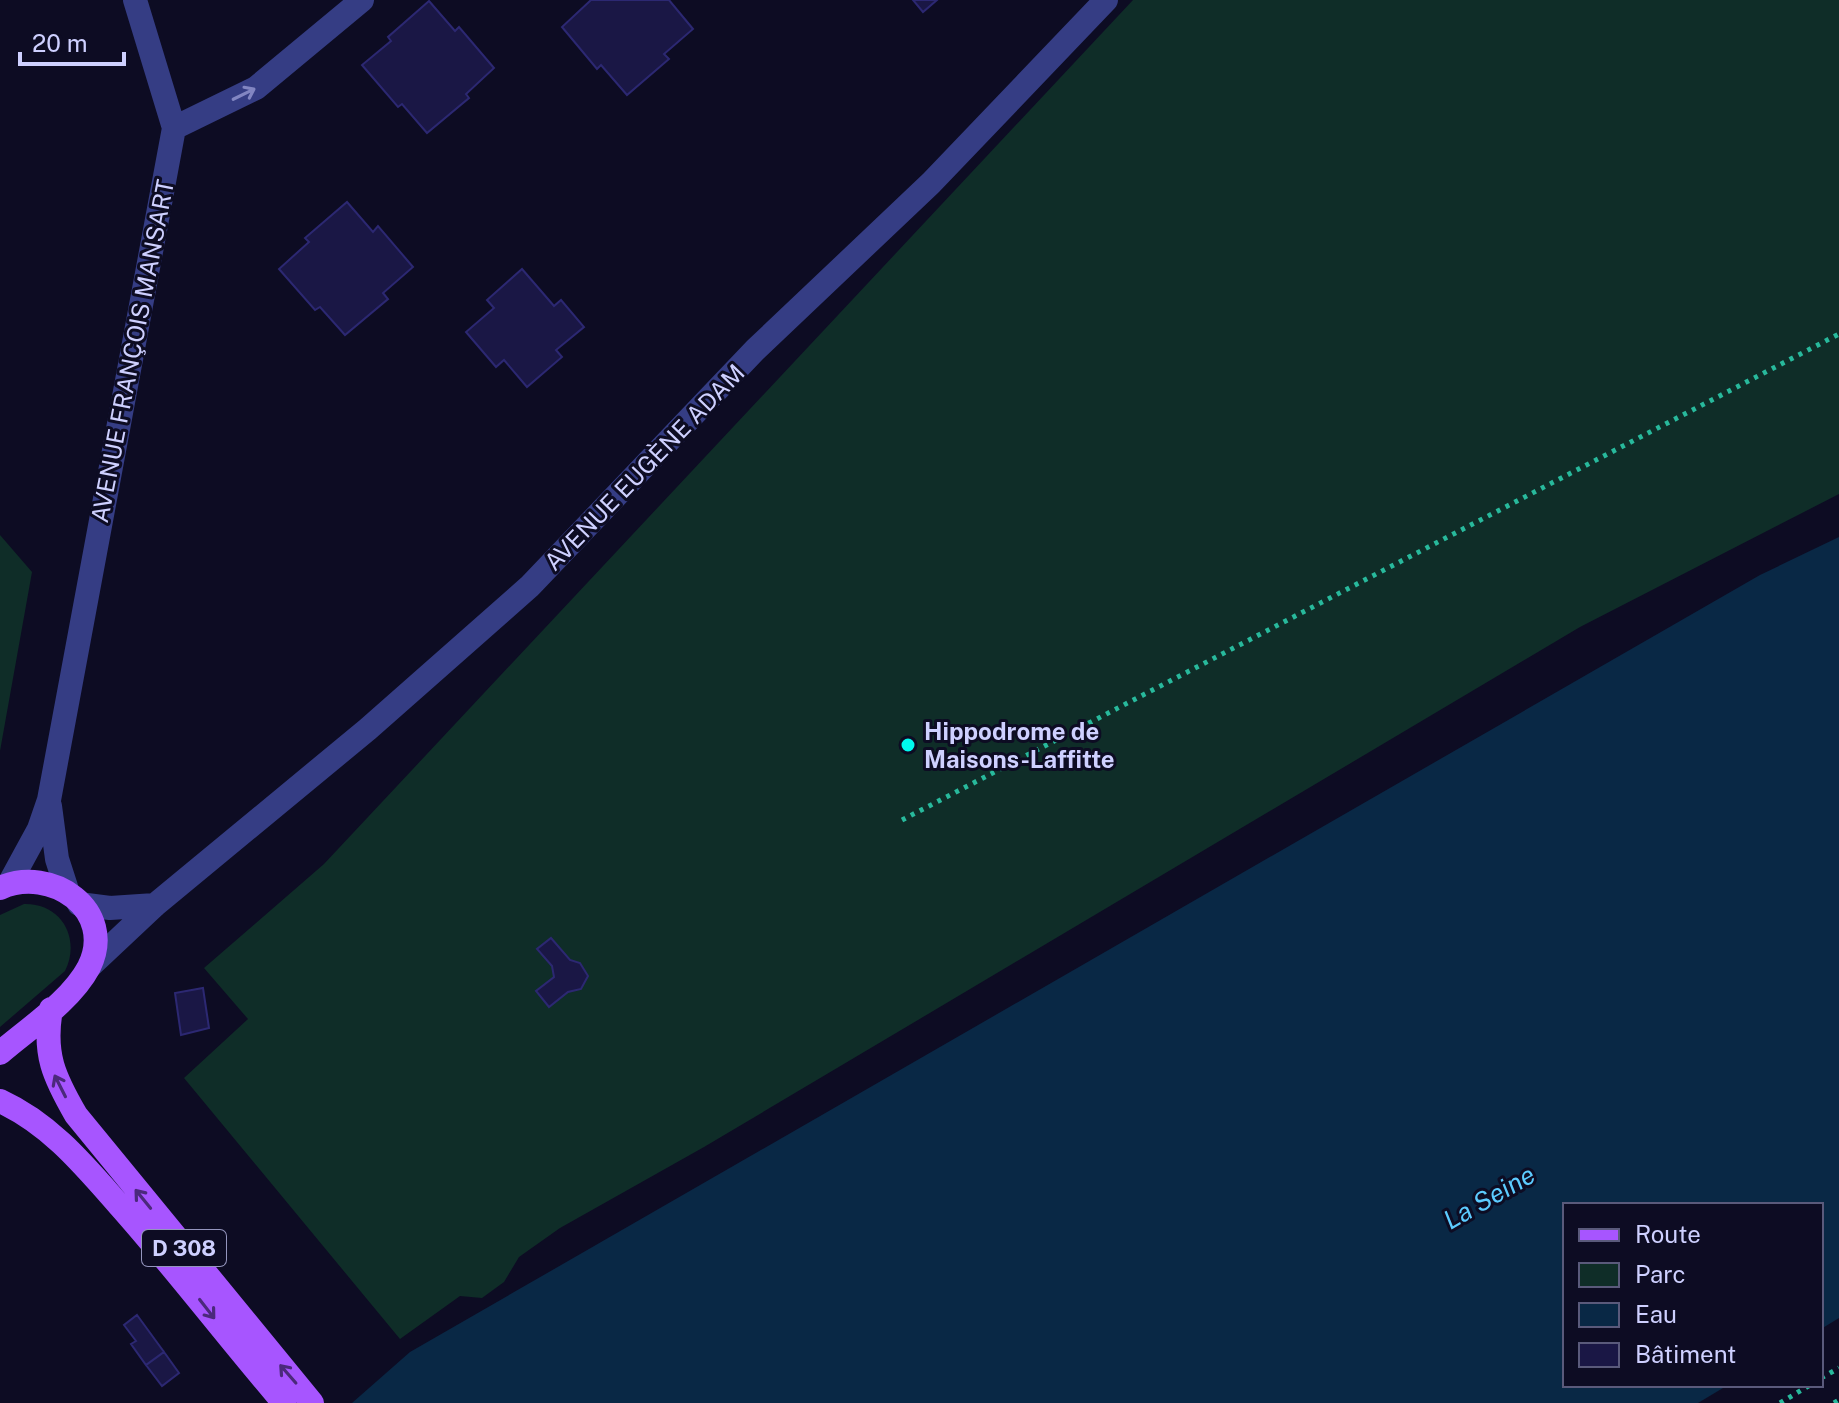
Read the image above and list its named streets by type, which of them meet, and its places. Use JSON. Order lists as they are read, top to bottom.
{
  "streets": {
    "main road": ["D 308"],
    "street": ["AVENUE FRANÇOIS MANSART", "AVENUE EUGÈNE ADAM"]
  },
  "water": ["La Seine"],
  "places": ["Hippodrome de Maisons-Laffitte"],
  "legend": [
    "Route",
    "Parc",
    "Eau",
    "Bâtiment"
  ],
  "scale_bar": "20 m"
}
